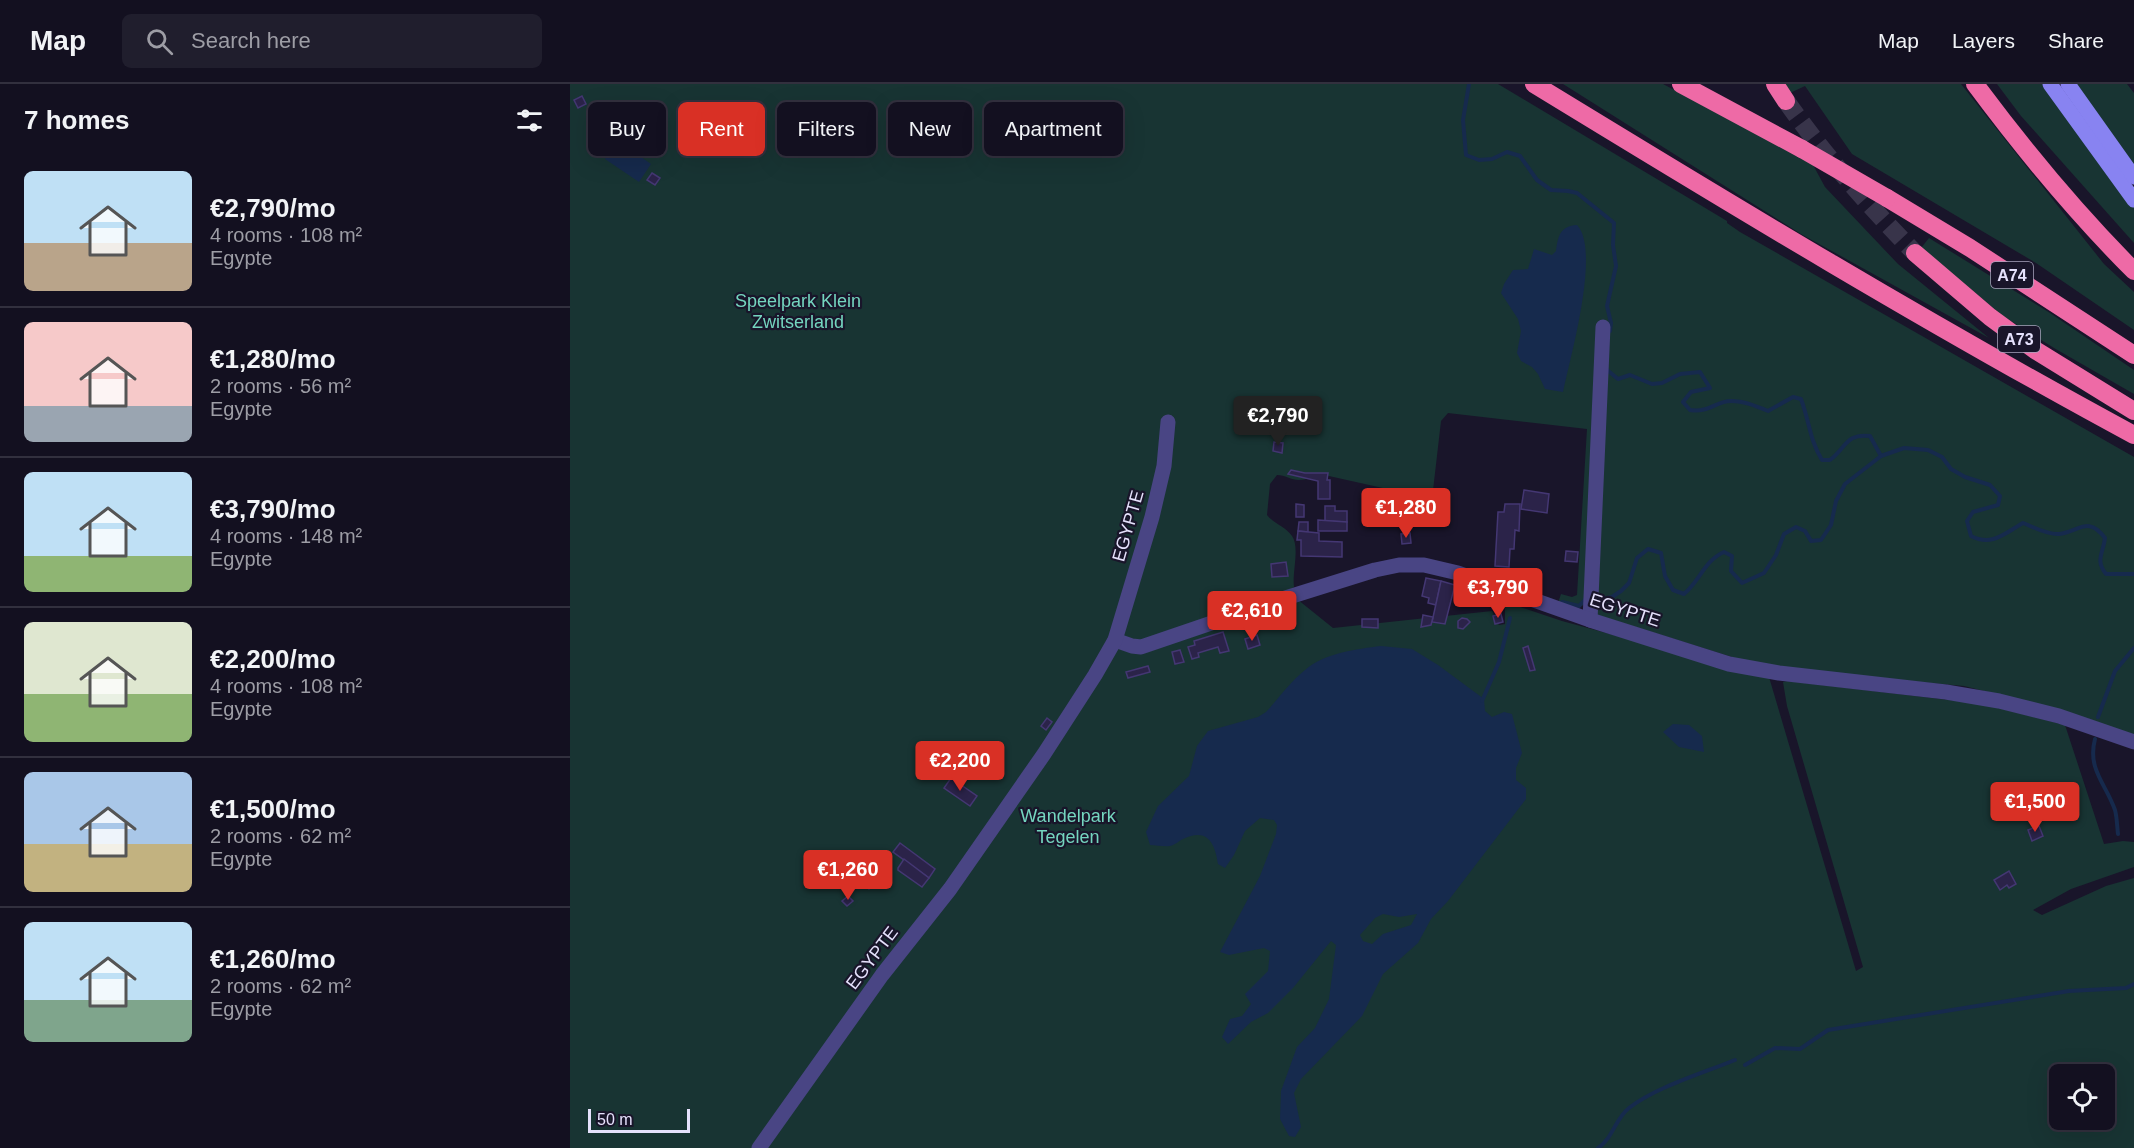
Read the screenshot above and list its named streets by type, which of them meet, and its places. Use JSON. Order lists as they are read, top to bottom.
{
  "streets": {
    "highway": ["A74", "A73"],
    "street": ["EGYPTE"]
  },
  "parks": ["Speelpark Klein Zwitserland", "Wandelpark Tegelen"],
  "scale_bar": "50 m",
  "page": {
    "header": "Map",
    "search": "Search here",
    "nav": ["Map", "Layers", "Share"],
    "heading": "7 homes",
    "chip": [
      "Buy",
      "Rent",
      "Filters",
      "New",
      "Apartment"
    ],
    "list": [
      {
        "name": "€2,790/mo",
        "note": "4 rooms · 108 m² · Egypte"
      },
      {
        "name": "€1,280/mo",
        "note": "2 rooms · 56 m² · Egypte"
      },
      {
        "name": "€3,790/mo",
        "note": "4 rooms · 148 m² · Egypte"
      },
      {
        "name": "€2,200/mo",
        "note": "4 rooms · 108 m² · Egypte"
      },
      {
        "name": "€1,500/mo",
        "note": "2 rooms · 62 m² · Egypte"
      },
      {
        "name": "€1,260/mo",
        "note": "2 rooms · 62 m² · Egypte"
      }
    ],
    "price": [
      "€2,790",
      "€1,280",
      "€3,790",
      "€2,610",
      "€2,200",
      "€1,500",
      "€1,260"
    ],
    "scale": "50 m"
  }
}
